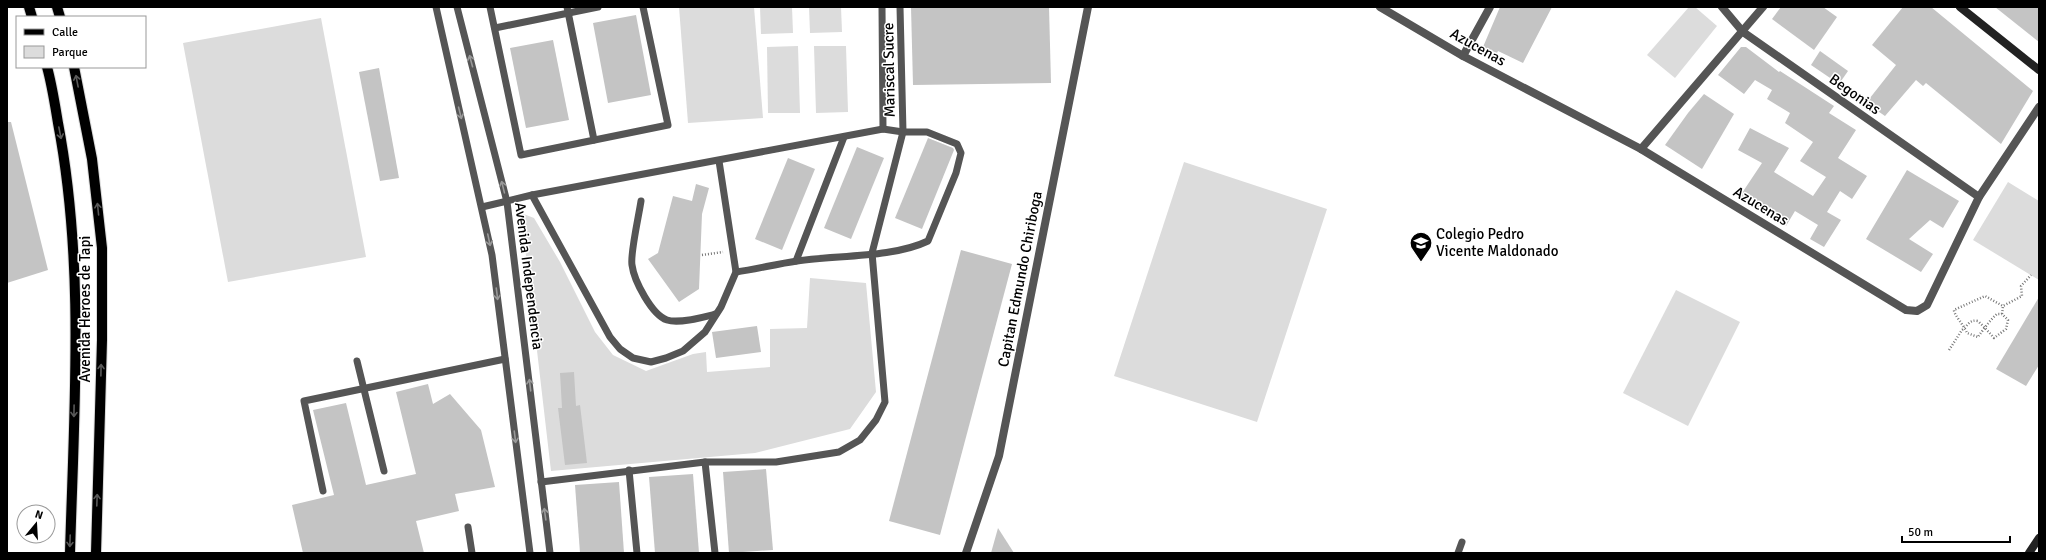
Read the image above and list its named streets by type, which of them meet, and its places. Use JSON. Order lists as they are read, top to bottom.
{
  "streets": {
    "main road": ["Avenida Heroes de Tapi"],
    "street": ["Azucenas", "Begonias", "Capitan Edmundo Chiriboga"],
    "lane": ["Mariscal Sucre", "Avenida Independencia"]
  },
  "crossings": [
    ["Azucenas", "Begonias"],
    ["Mariscal Sucre", "Avenida Independencia"]
  ],
  "places": {
    "school or university": ["Colegio Pedro Vicente Maldonado"]
  },
  "legend": ["Calle", "Parque"],
  "scale_bar": "50 m",
  "north": "top"
}
